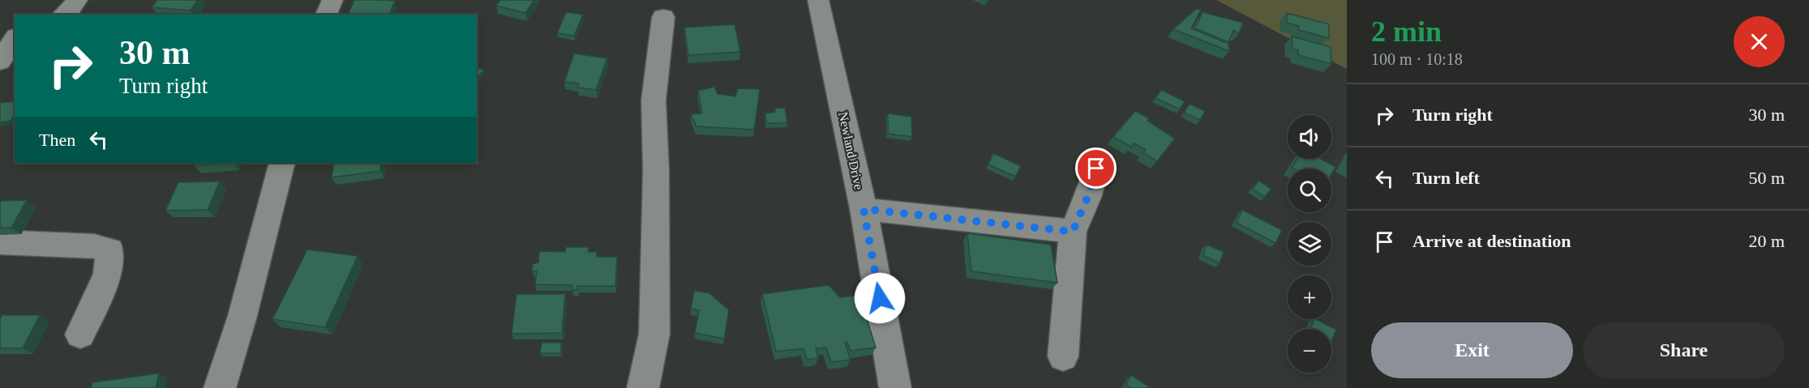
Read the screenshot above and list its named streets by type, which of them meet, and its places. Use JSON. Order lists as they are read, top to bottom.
{
  "streets": {
    "street": ["Newland Drive"]
  },
  "page": {
    "heading": ["2 min", "100 m · 10:18"],
    "turn": ["30 m", "Turn right"],
    "list": [
      {
        "name": "Turn right",
        "value": "30 m"
      },
      {
        "name": "Turn left",
        "value": "50 m"
      },
      {
        "name": "Arrive at destination",
        "value": "20 m"
      }
    ],
    "map_buttons": ["+", "−"],
    "then": "Then",
    "buttons": ["Exit", "Share"]
  }
}
